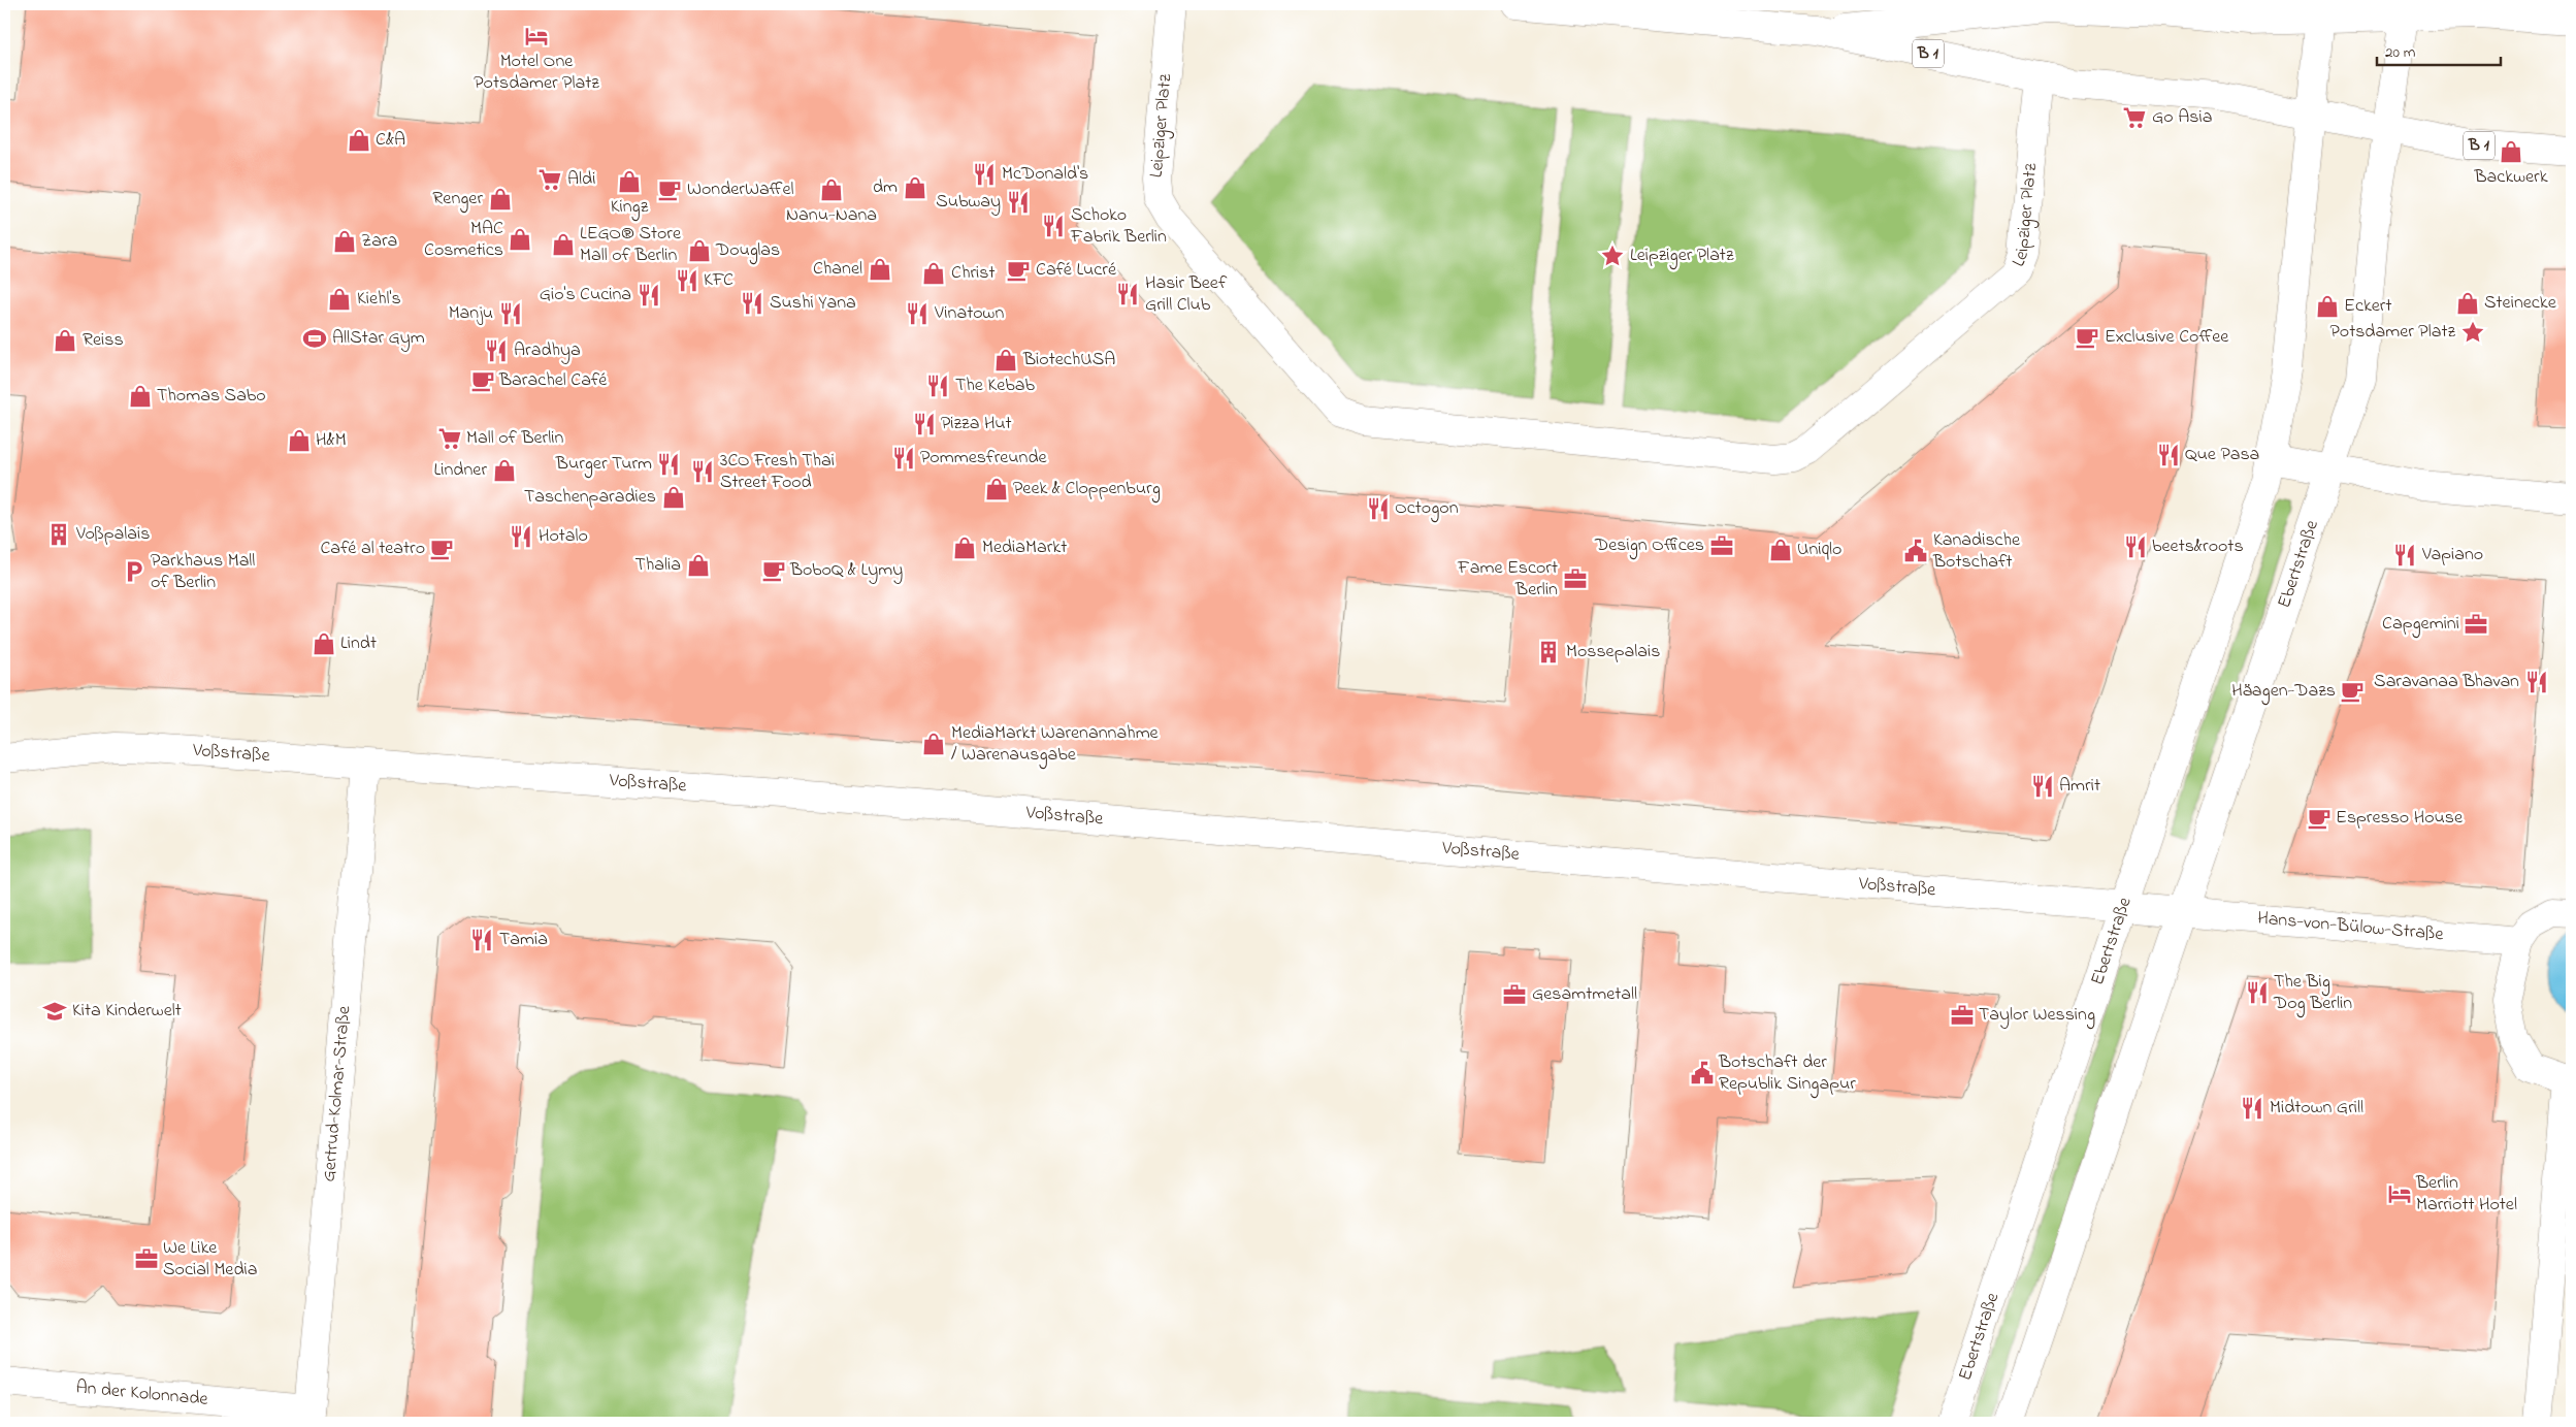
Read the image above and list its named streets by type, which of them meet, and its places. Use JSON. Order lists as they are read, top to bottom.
{
  "streets": {
    "street": [
      "B 1",
      "Leipziger Platz",
      "Ebertstraße",
      "Voßstraße",
      "Hans-von-Bülow-Straße",
      "Gertrud-Kolmar-Straße",
      "An der Kolonnade"
    ]
  },
  "crossings": [
    ["B 1", "Leipziger Platz"],
    ["Ebertstraße", "Voßstraße"],
    ["Ebertstraße", "Hans-von-Bülow-Straße"],
    ["Voßstraße", "Hans-von-Bülow-Straße"],
    ["Voßstraße", "Gertrud-Kolmar-Straße"],
    ["Gertrud-Kolmar-Straße", "An der Kolonnade"]
  ],
  "places": {
    "hotel": ["Motel One Potsdamer Platz", "Berlin Marriott Hotel"],
    "supermarket": ["Go Asia", "Aldi", "Mall of Berlin"],
    "shop": [
      "C&A",
      "Backwerk",
      "Kingz",
      "dm",
      "Nanu-Nana",
      "Renger",
      "MAC Cosmetics",
      "Zara",
      "LEGO® Store Mall of Berlin",
      "Douglas",
      "Chanel",
      "Christ",
      "Kiehl's",
      "Steinecke",
      "Eckert",
      "Reiss",
      "BiotechUSA",
      "Thomas Sabo",
      "H&M",
      "Lindner",
      "Peek & Cloppenburg",
      "Taschenparadies",
      "MediaMarkt",
      "Uniqlo",
      "Thalia",
      "Lindt",
      "MediaMarkt Warenannahme / Warenausgabe"
    ],
    "restaurant": [
      "McDonald's",
      "Subway",
      "Schoko Fabrik Berlin",
      "KFC",
      "Hasir Beef Grill Club",
      "Gio's Cucina",
      "Sushi Yana",
      "Manju",
      "Vinatown",
      "Aradhya",
      "The Kebab",
      "Pizza Hut",
      "Que Pasa",
      "Pommesfreunde",
      "Burger Turm",
      "3CO Fresh Thai Street Food",
      "Octogon",
      "Hotalo",
      "beets&roots",
      "Vapiano",
      "Saravanaa Bhavan",
      "Amrit",
      "Tamia",
      "The Big Dog Berlin",
      "Midtown Grill"
    ],
    "cafe": [
      "WonderWaffel",
      "Café Lucré",
      "Exclusive Coffee",
      "Barachel Café",
      "Café al teatro",
      "BoboQ & Lymy",
      "Häagen-Dazs",
      "Espresso House"
    ],
    "place": ["Leipziger Platz", "Potsdamer Platz"],
    "sports": ["AllStar Gym"],
    "building": ["Voßpalais", "Mossepalais"],
    "office": [
      "Design Offices",
      "Fame Escort Berlin",
      "Capgemini",
      "Gesamtmetall",
      "Taylor Wessing",
      "We Like Social Media"
    ],
    "public building": ["Kanadische Botschaft", "Botschaft der Republik Singapur"],
    "parking": ["Parkhaus Mall of Berlin"],
    "school or university": ["Kita Kinderwelt"]
  },
  "scale_bar": "20 m"
}
